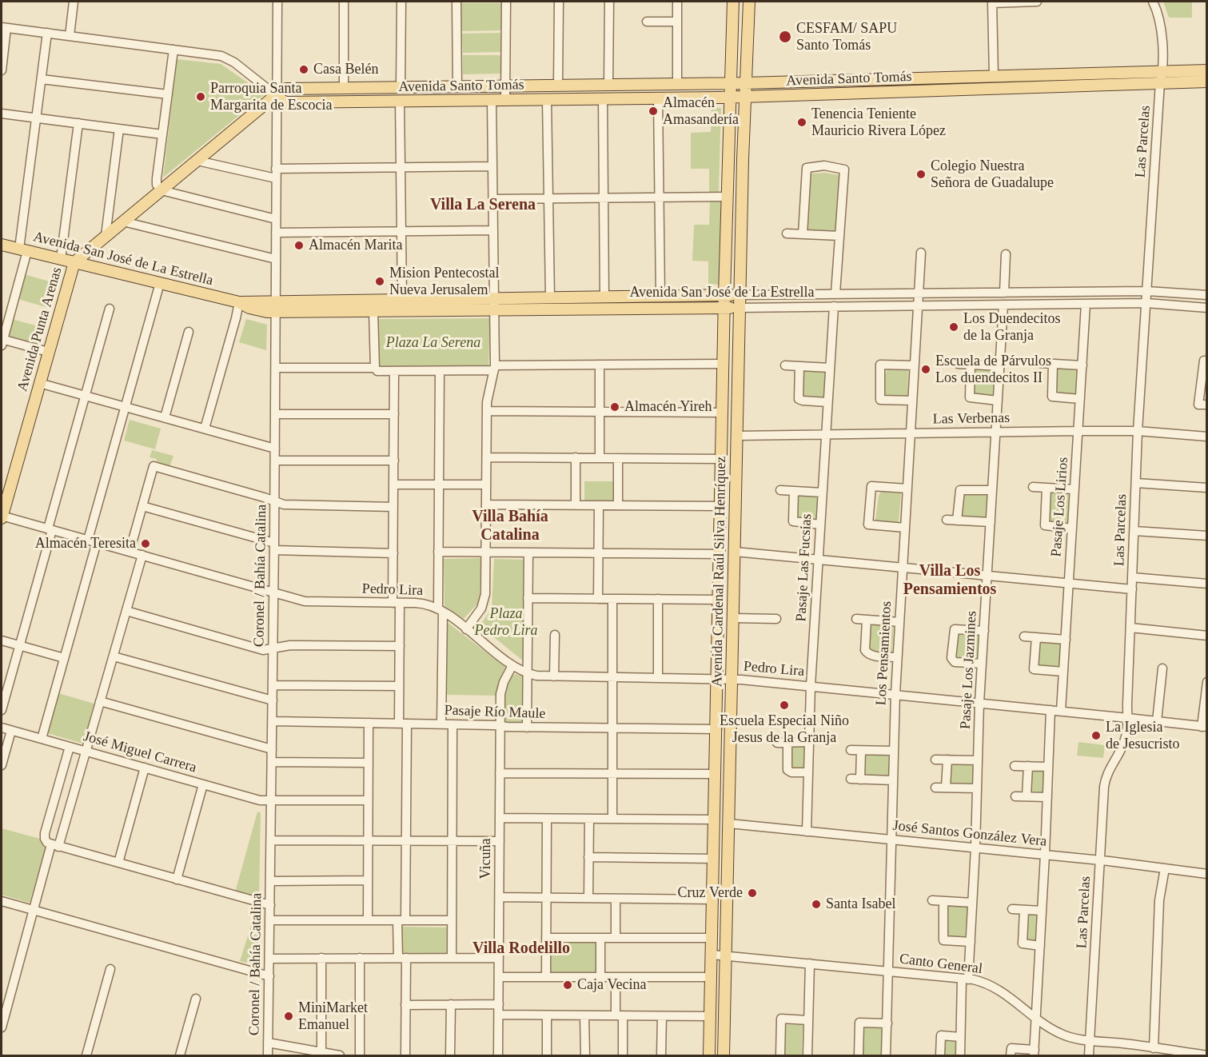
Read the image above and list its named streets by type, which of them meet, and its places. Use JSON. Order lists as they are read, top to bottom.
{
  "streets": {
    "main road": [
      "Avenida Santo Tomás",
      "Avenida San José de La Estrella",
      "Avenida Punta Arenas",
      "Avenida Cardenal Raúl Silva Henríquez"
    ],
    "street": [
      "Las Parcelas",
      "Las Verbenas",
      "Pasaje Los Lirios",
      "Pasaje Las Fucsias",
      "Coronel / Bahía Catalina",
      "Pedro Lira",
      "Los Pensamientos",
      "Pasaje Los Jazmines",
      "Pasaje Río Maule",
      "José Miguel Carrera",
      "José Santos González Vera",
      "Vicuña",
      "Canto General"
    ]
  },
  "crossings": [
    ["Avenida Santo Tomás", "Las Parcelas"],
    ["Avenida Santo Tomás", "Avenida Punta Arenas"],
    ["Avenida Santo Tomás", "Avenida Cardenal Raúl Silva Henríquez"],
    ["Avenida Santo Tomás", "Coronel / Bahía Catalina"],
    ["Las Parcelas", "Avenida San José de La Estrella"],
    ["Las Parcelas", "Las Verbenas"],
    ["Las Parcelas", "Pedro Lira"],
    ["Las Parcelas", "José Santos González Vera"],
    ["Las Parcelas", "Canto General"],
    ["Avenida San José de La Estrella", "Avenida Punta Arenas"],
    ["Avenida San José de La Estrella", "Pasaje Los Lirios"],
    ["Avenida San José de La Estrella", "Pasaje Las Fucsias"],
    ["Avenida San José de La Estrella", "Avenida Cardenal Raúl Silva Henríquez"],
    ["Avenida San José de La Estrella", "Coronel / Bahía Catalina"],
    ["Avenida San José de La Estrella", "Los Pensamientos"],
    ["Avenida San José de La Estrella", "Pasaje Los Jazmines"],
    ["Avenida Punta Arenas", "Coronel / Bahía Catalina"],
    ["Avenida Punta Arenas", "Pedro Lira"],
    ["Las Verbenas", "Pasaje Los Lirios"],
    ["Las Verbenas", "Pasaje Las Fucsias"],
    ["Las Verbenas", "Avenida Cardenal Raúl Silva Henríquez"],
    ["Las Verbenas", "Los Pensamientos"],
    ["Las Verbenas", "Pasaje Los Jazmines"],
    ["Pasaje Los Lirios", "Pedro Lira"],
    ["Pasaje Las Fucsias", "Pedro Lira"],
    ["Pasaje Las Fucsias", "José Santos González Vera"],
    ["Avenida Cardenal Raúl Silva Henríquez", "Pedro Lira"],
    ["Avenida Cardenal Raúl Silva Henríquez", "Pasaje Río Maule"],
    ["Avenida Cardenal Raúl Silva Henríquez", "José Santos González Vera"],
    ["Avenida Cardenal Raúl Silva Henríquez", "Canto General"],
    ["Coronel / Bahía Catalina", "Pedro Lira"],
    ["Coronel / Bahía Catalina", "Pasaje Río Maule"],
    ["Coronel / Bahía Catalina", "José Miguel Carrera"],
    ["Pedro Lira", "Los Pensamientos"],
    ["Pedro Lira", "Pasaje Los Jazmines"],
    ["Pedro Lira", "Vicuña"],
    ["Los Pensamientos", "José Santos González Vera"],
    ["Los Pensamientos", "Canto General"],
    ["Pasaje Los Jazmines", "José Santos González Vera"],
    ["Pasaje Los Jazmines", "Canto General"],
    ["Pasaje Río Maule", "Vicuña"]
  ],
  "districts": [
    "Villa La Serena",
    "Villa Bahía Catalina",
    "Villa Los Pensamientos",
    "Villa Rodelillo"
  ],
  "parks": ["Plaza La Serena", "Plaza Pedro Lira"],
  "places": [
    "CESFAM/ SAPU Santo Tomás",
    "Casa Belén",
    "Parroquia Santa Margarita de Escocia",
    "Almacén Amasandería",
    "Tenencia Teniente Mauricio Rivera López",
    "Colegio Nuestra Señora de Guadalupe",
    "Almacén Marita",
    "Mision Pentecostal Nueva Jerusalem",
    "Los Duendecitos de la Granja",
    "Escuela de Párvulos Los duendecitos II",
    "Almacén Yireh",
    "Almacén Teresita",
    "Escuela Especial Niño Jesus de la Granja",
    "La Iglesia de Jesucristo",
    "Cruz Verde",
    "Santa Isabel",
    "Caja Vecina",
    "MiniMarket Emanuel"
  ]
}
